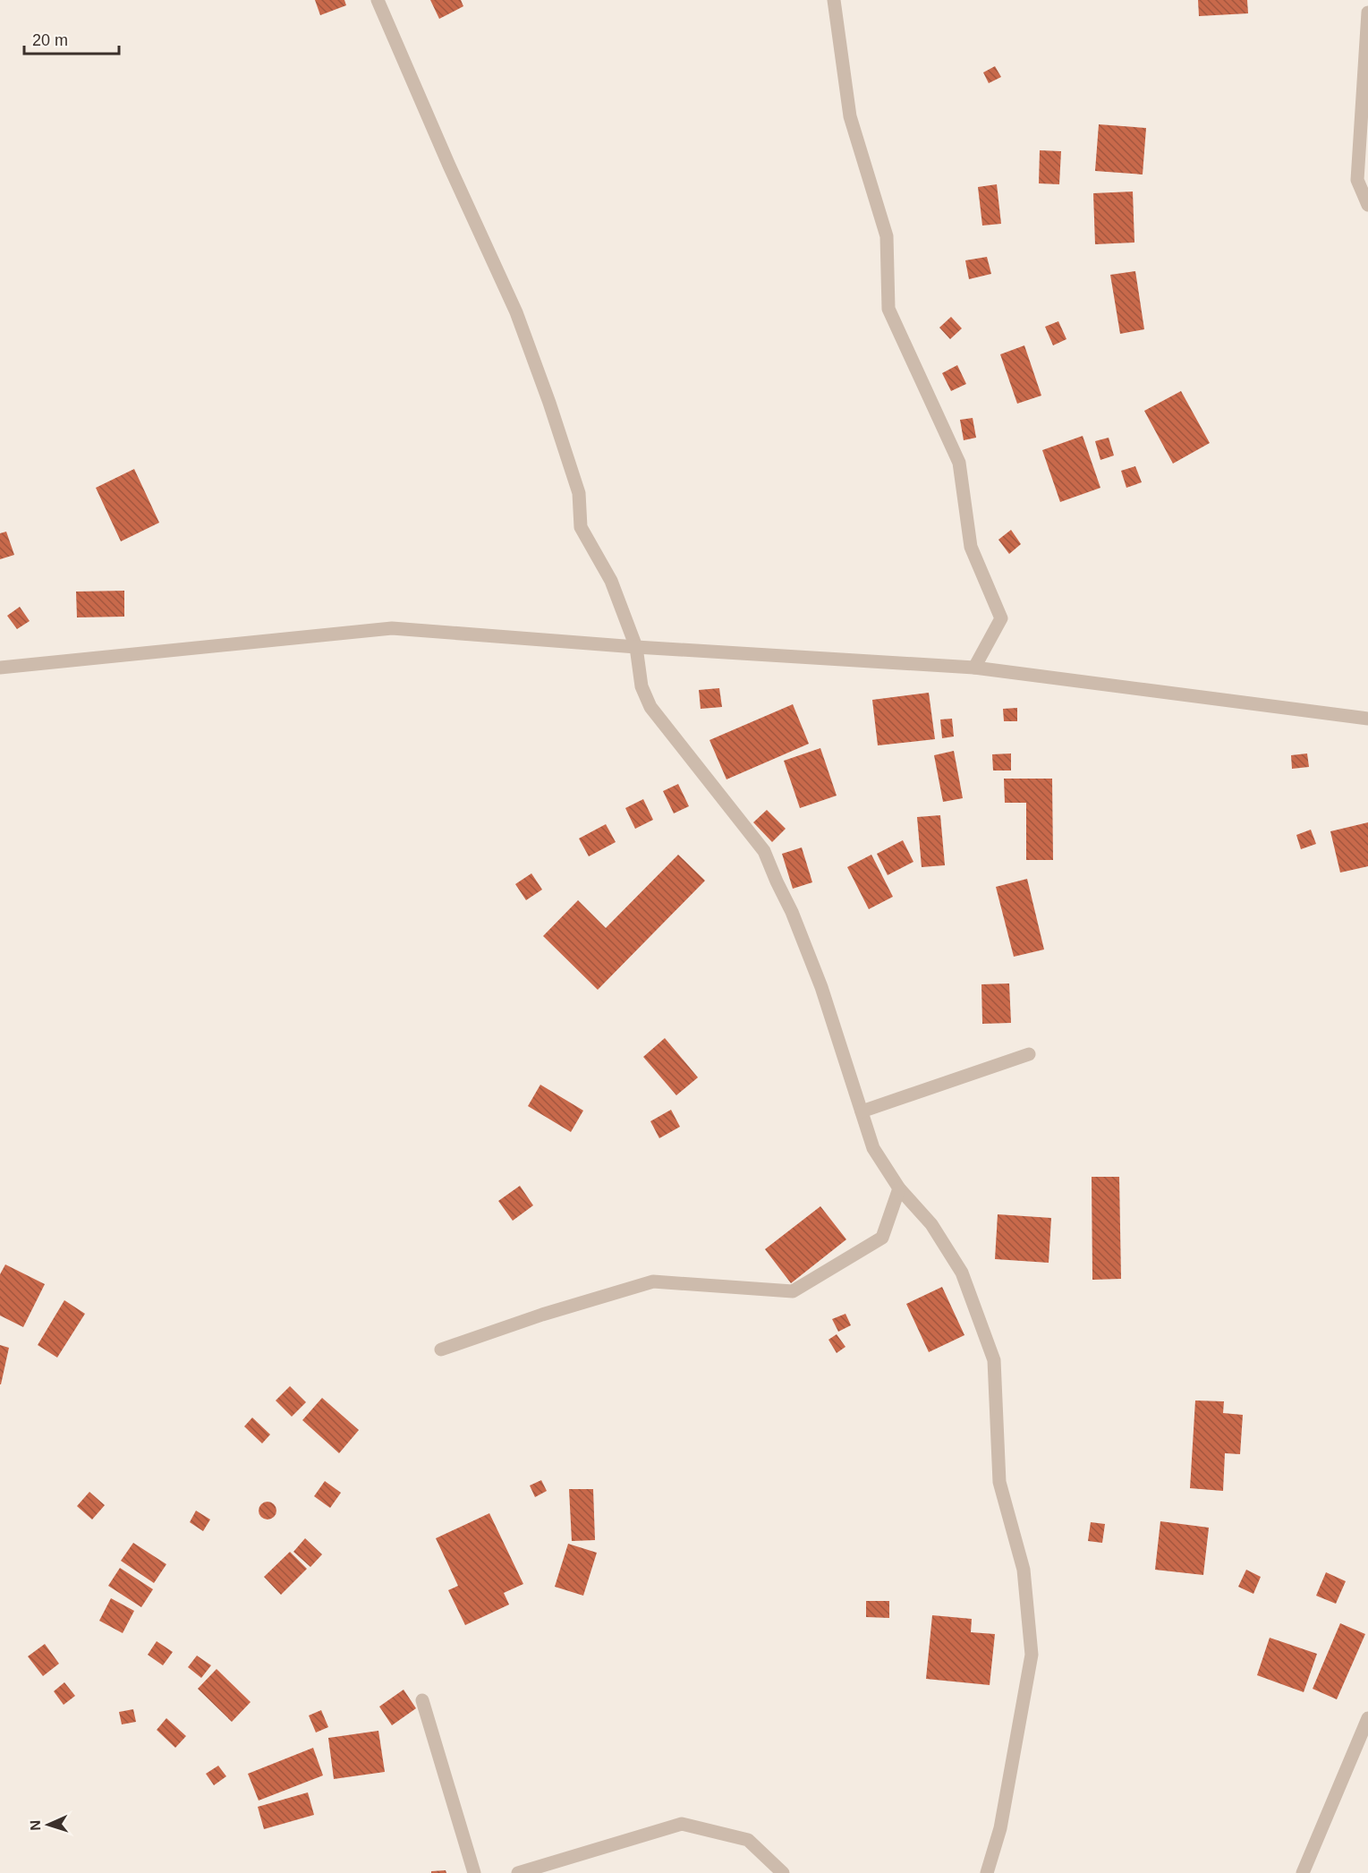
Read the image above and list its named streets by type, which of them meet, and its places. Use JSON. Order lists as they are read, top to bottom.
{
  "scale_bar": "20 m",
  "north": "left"
}
